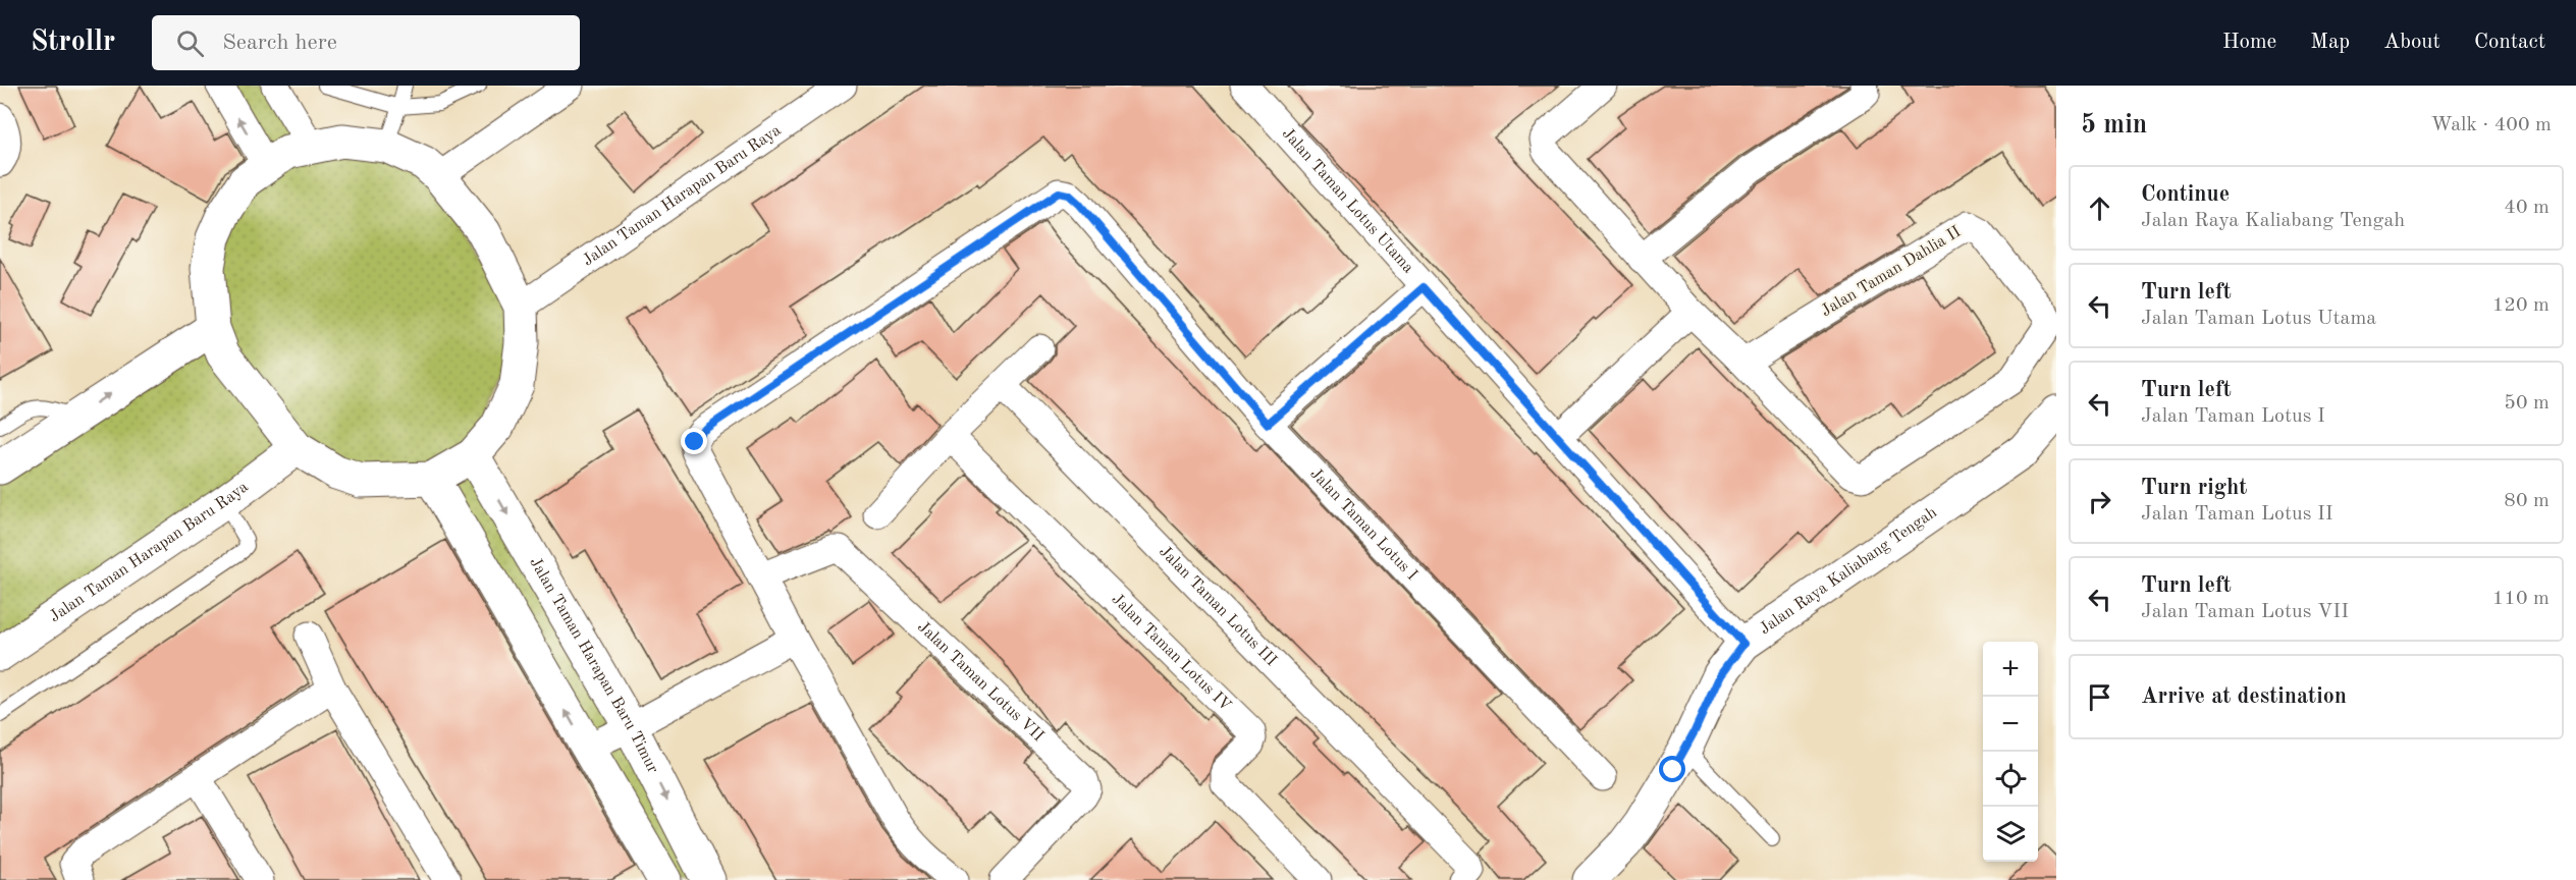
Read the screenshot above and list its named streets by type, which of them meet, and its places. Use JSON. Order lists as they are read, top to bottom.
{
  "streets": {
    "street": [
      "Jalan Taman Harapan Baru Raya",
      "Jalan Taman Lotus Utama",
      "Jalan Taman Dahlia II",
      "Jalan Taman Lotus I",
      "Jalan Raya Kaliabang Tengah",
      "Jalan Taman Lotus III",
      "Jalan Taman Lotus IV",
      "Jalan Taman Harapan Baru Timur",
      "Jalan Taman Lotus VII"
    ]
  },
  "crossings": [
    ["Jalan Taman Lotus Utama", "Jalan Raya Kaliabang Tengah"],
    ["Jalan Taman Lotus I", "Jalan Taman Lotus VII"]
  ],
  "page": {
    "header": "Strollr",
    "search": "Search here",
    "nav": [
      "Home",
      "Map",
      "About",
      "Contact"
    ],
    "heading": ["5 min", "Walk · 400 m"],
    "list": [
      ["Continue", "Jalan Raya Kaliabang Tengah", "40 m"],
      ["Turn left", "Jalan Taman Lotus Utama", "120 m"],
      ["Turn left", "Jalan Taman Lotus I", "50 m"],
      ["Turn right", "Jalan Taman Lotus II", "80 m"],
      ["Turn left", "Jalan Taman Lotus VII", "110 m"],
      "Arrive at destination"
    ],
    "map_buttons": ["+", "−"]
  }
}
